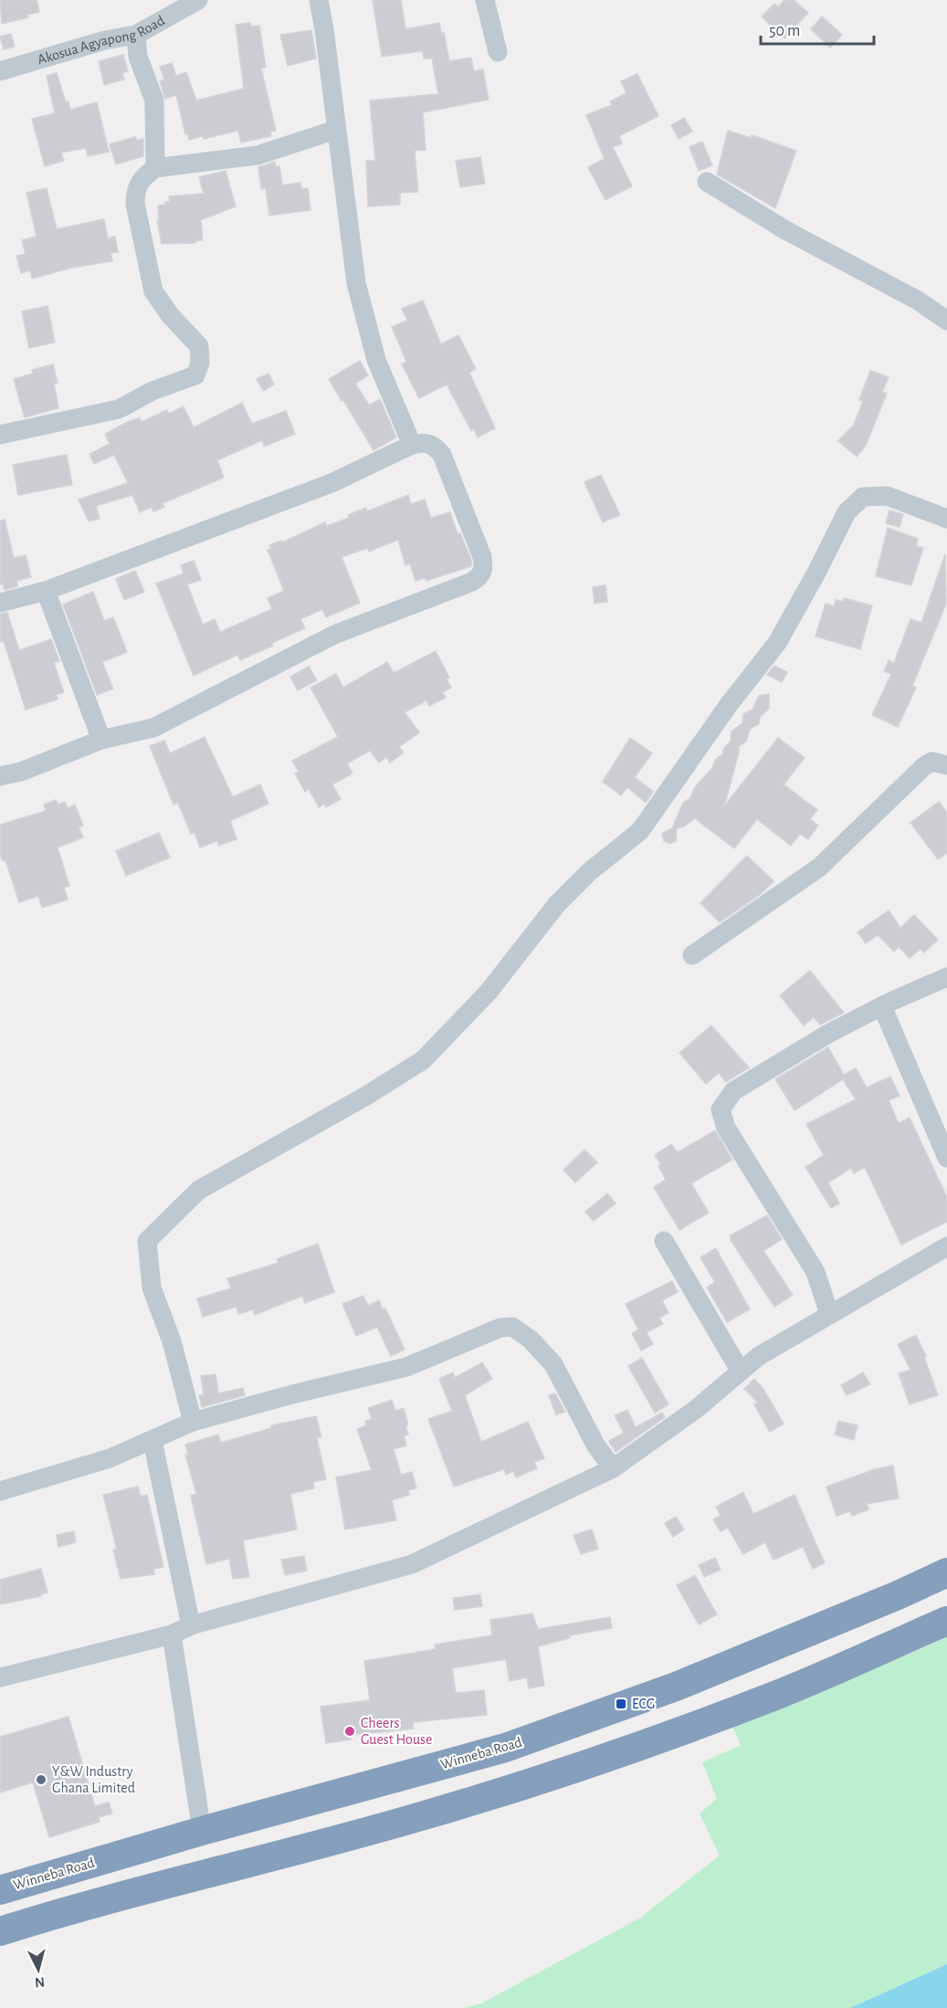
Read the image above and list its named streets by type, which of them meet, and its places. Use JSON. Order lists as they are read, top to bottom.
{
  "streets": {
    "highway": ["Winneba Road"],
    "street": ["Akosua Agyapong Road"]
  },
  "places": {
    "transit": ["ECG"],
    "other": ["Cheers Guest House", "Y&W Industry Ghana Limited"]
  },
  "scale_bar": "50 m",
  "north": "bottom"
}
